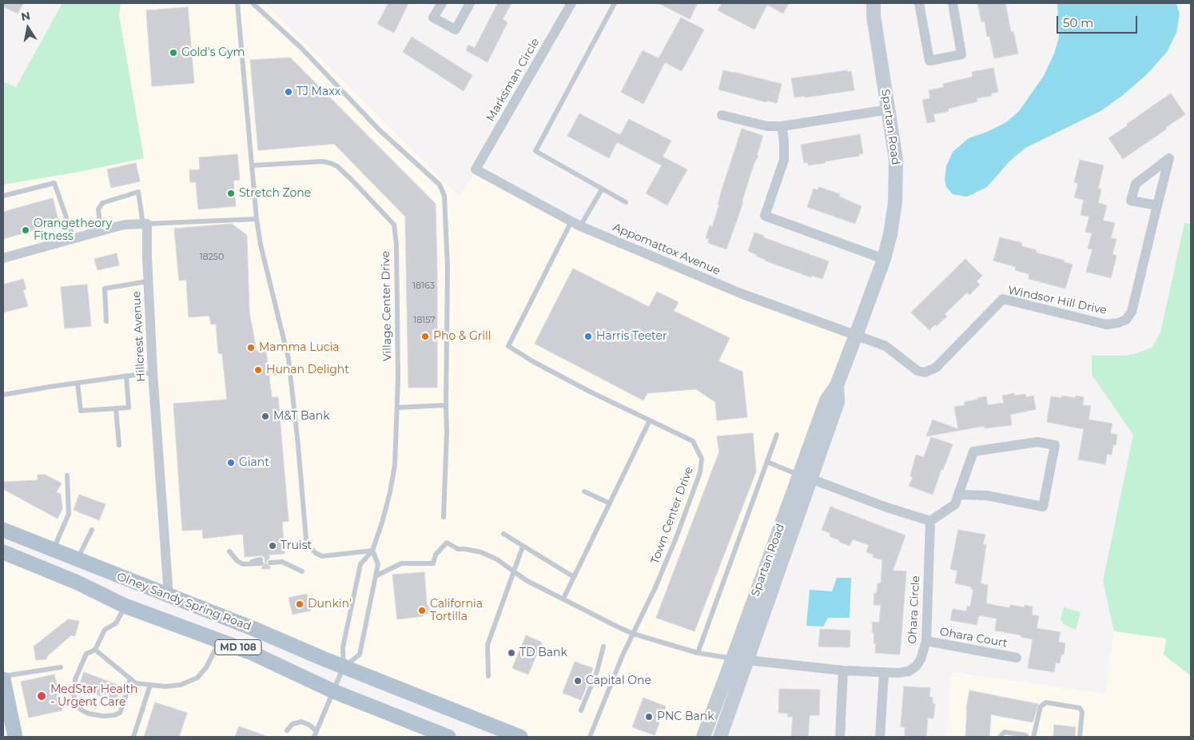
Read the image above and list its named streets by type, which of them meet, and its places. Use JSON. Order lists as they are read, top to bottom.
{
  "streets": {
    "main road": ["Olney Sandy Spring Road", "MD 108"],
    "street": [
      "Marksman Circle",
      "Spartan Road",
      "Appomattox Avenue",
      "Windsor Hill Drive",
      "Hillcrest Avenue",
      "Ohara Circle",
      "Ohara Court"
    ],
    "lane": ["Village Center Drive", "Town Center Drive"]
  },
  "crossings": [
    ["Marksman Circle", "Appomattox Avenue"],
    ["Spartan Road", "Appomattox Avenue"],
    ["Spartan Road", "Windsor Hill Drive"],
    ["Spartan Road", "Ohara Circle"],
    ["Appomattox Avenue", "Windsor Hill Drive"],
    ["Appomattox Avenue", "Town Center Drive"],
    ["Village Center Drive", "Olney Sandy Spring Road"],
    ["Hillcrest Avenue", "Olney Sandy Spring Road"],
    ["Ohara Circle", "Ohara Court"]
  ],
  "places": [
    "Gold's Gym",
    "TJ Maxx",
    "Stretch Zone",
    "Orangetheory Fitness",
    "Pho & Grill",
    "Harris Teeter",
    "Mamma Lucia",
    "Hunan Delight",
    "M&T Bank",
    "Giant",
    "Truist",
    "Dunkin'",
    "California Tortilla",
    "TD Bank",
    "Capital One",
    "MedStar Health - Urgent Care",
    "PNC Bank"
  ],
  "house_numbers": ["18250", "18163", "18157"],
  "scale_bar": "50 m",
  "north": "top"
}
